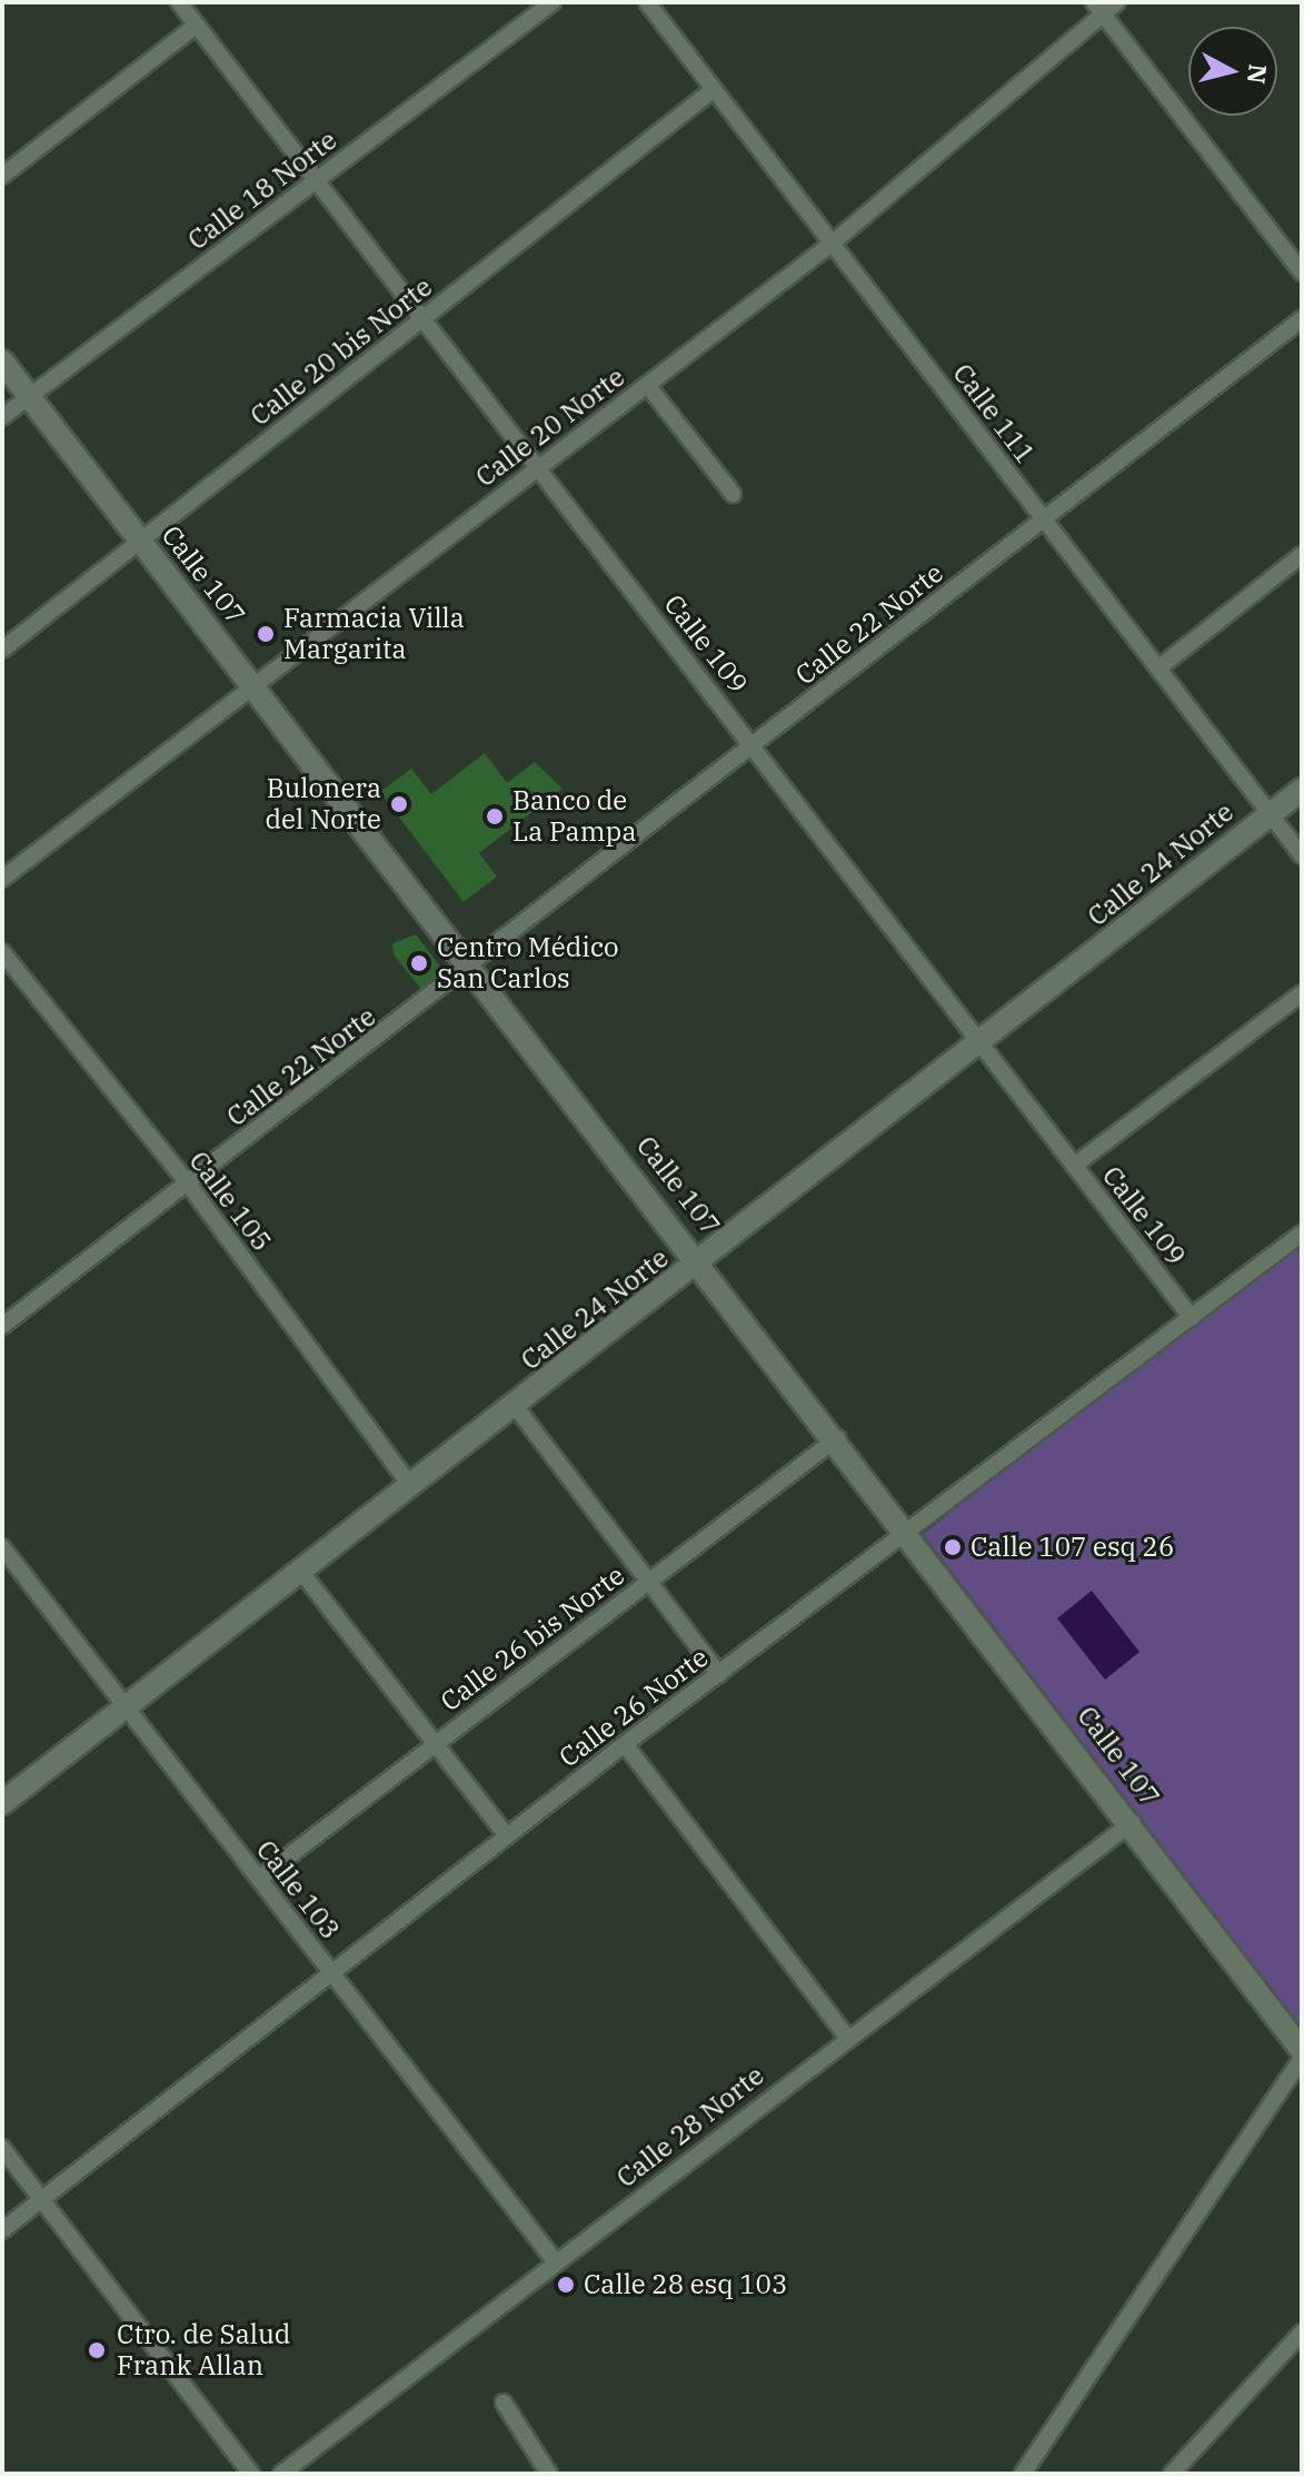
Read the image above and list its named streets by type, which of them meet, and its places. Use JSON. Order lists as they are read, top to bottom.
{
  "streets": {
    "street": [
      "Calle 18 Norte",
      "Calle 20 bis Norte",
      "Calle 111",
      "Calle 20 Norte",
      "Calle 107",
      "Calle 22 Norte",
      "Calle 109",
      "Calle 24 Norte",
      "Calle 105",
      "Calle 26 bis Norte",
      "Calle 26 Norte",
      "Calle 103",
      "Calle 28 Norte"
    ]
  },
  "crossings": [
    ["Calle 18 Norte", "Calle 107"],
    ["Calle 18 Norte", "Calle 109"],
    ["Calle 20 bis Norte", "Calle 111"],
    ["Calle 20 bis Norte", "Calle 107"],
    ["Calle 20 bis Norte", "Calle 109"],
    ["Calle 111", "Calle 20 Norte"],
    ["Calle 111", "Calle 22 Norte"],
    ["Calle 111", "Calle 24 Norte"],
    ["Calle 20 Norte", "Calle 107"],
    ["Calle 20 Norte", "Calle 109"],
    ["Calle 107", "Calle 22 Norte"],
    ["Calle 107", "Calle 24 Norte"],
    ["Calle 107", "Calle 26 bis Norte"],
    ["Calle 107", "Calle 26 Norte"],
    ["Calle 107", "Calle 28 Norte"],
    ["Calle 22 Norte", "Calle 109"],
    ["Calle 22 Norte", "Calle 105"],
    ["Calle 109", "Calle 24 Norte"],
    ["Calle 109", "Calle 26 Norte"],
    ["Calle 24 Norte", "Calle 105"],
    ["Calle 24 Norte", "Calle 103"],
    ["Calle 26 bis Norte", "Calle 103"],
    ["Calle 26 Norte", "Calle 103"],
    ["Calle 103", "Calle 28 Norte"]
  ],
  "places": [
    "Farmacia Villa Margarita",
    "Bulonera del Norte",
    "Banco de La Pampa",
    "Centro Médico San Carlos",
    "Calle 107 esq 26",
    "Calle 28 esq 103",
    "Ctro. de Salud Frank Allan"
  ],
  "north": "right"
}
